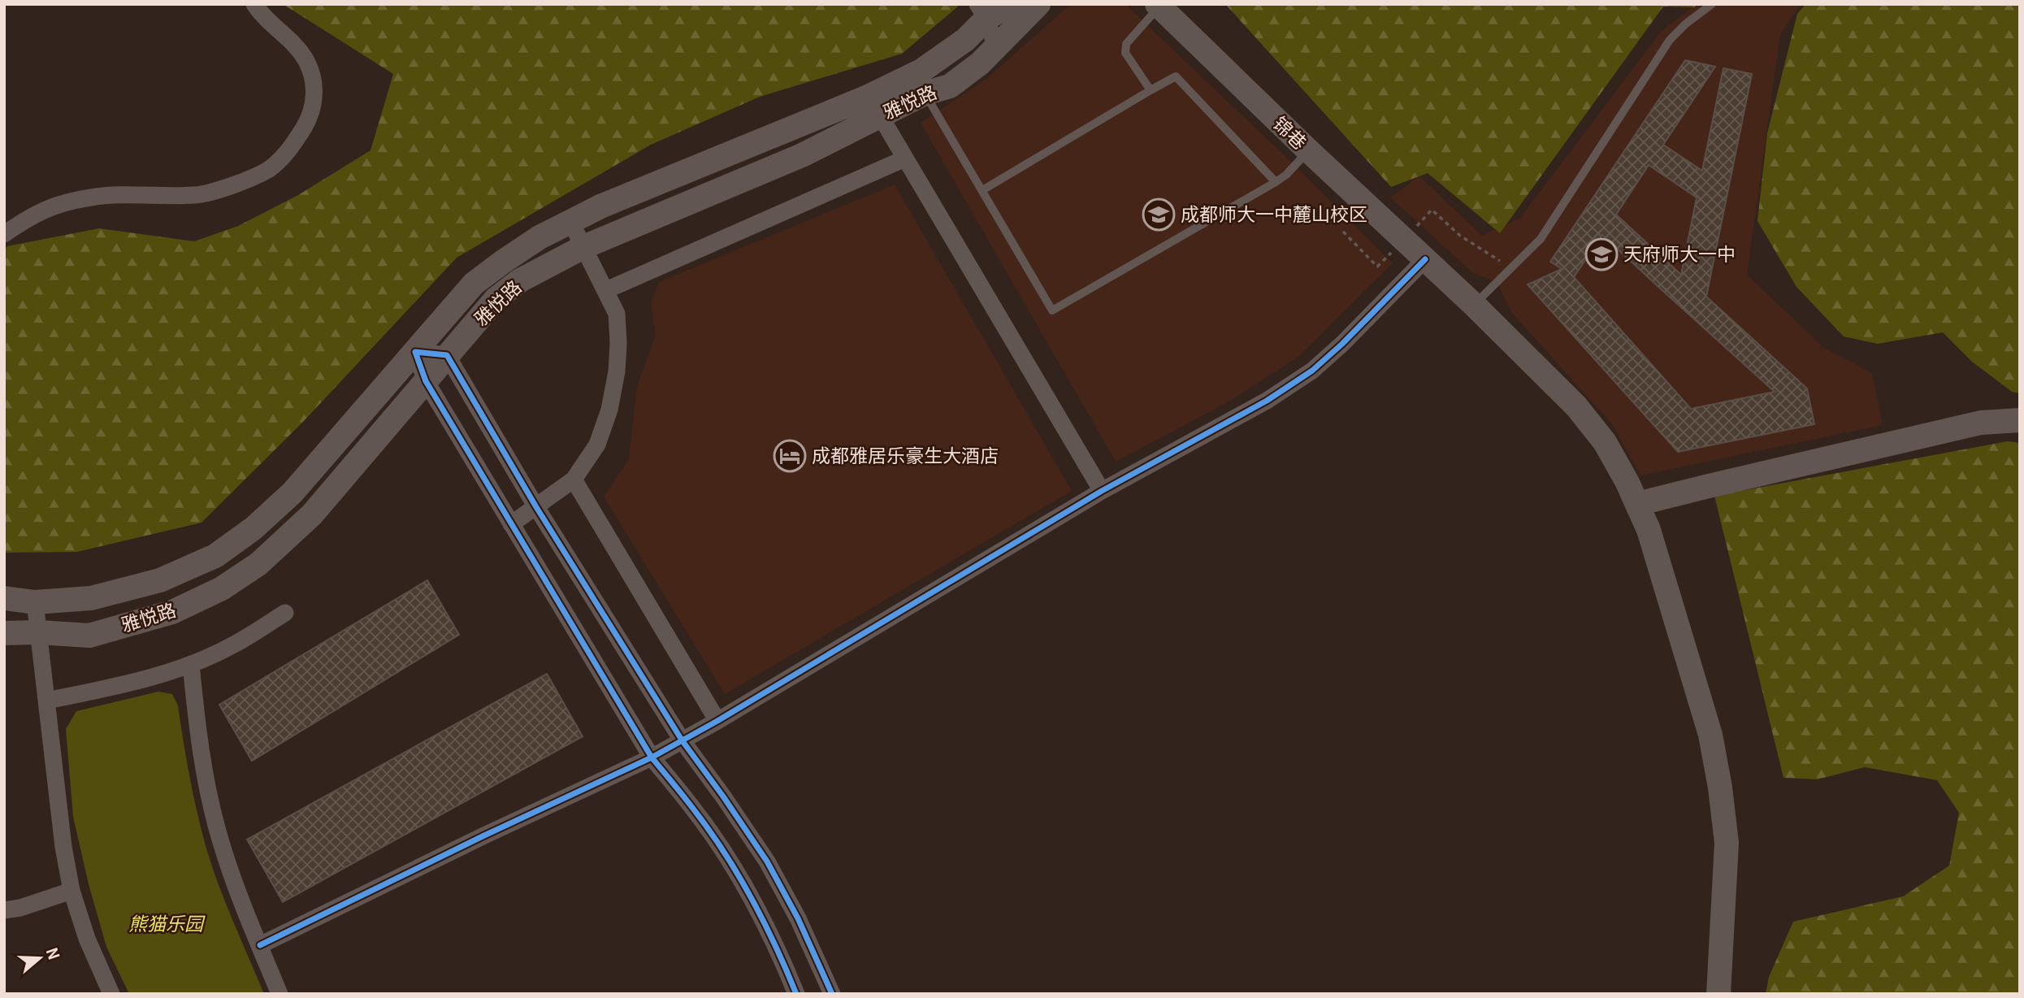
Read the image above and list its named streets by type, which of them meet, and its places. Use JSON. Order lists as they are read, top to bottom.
{
  "streets": {
    "street": ["雅悦路", "锦巷"]
  },
  "parks": ["熊猫乐园"],
  "places": {
    "school or university": ["成都师大一中麓山校区", "天府师大一中"],
    "hotel": ["成都雅居乐豪生大酒店"]
  },
  "north": "right"
}
